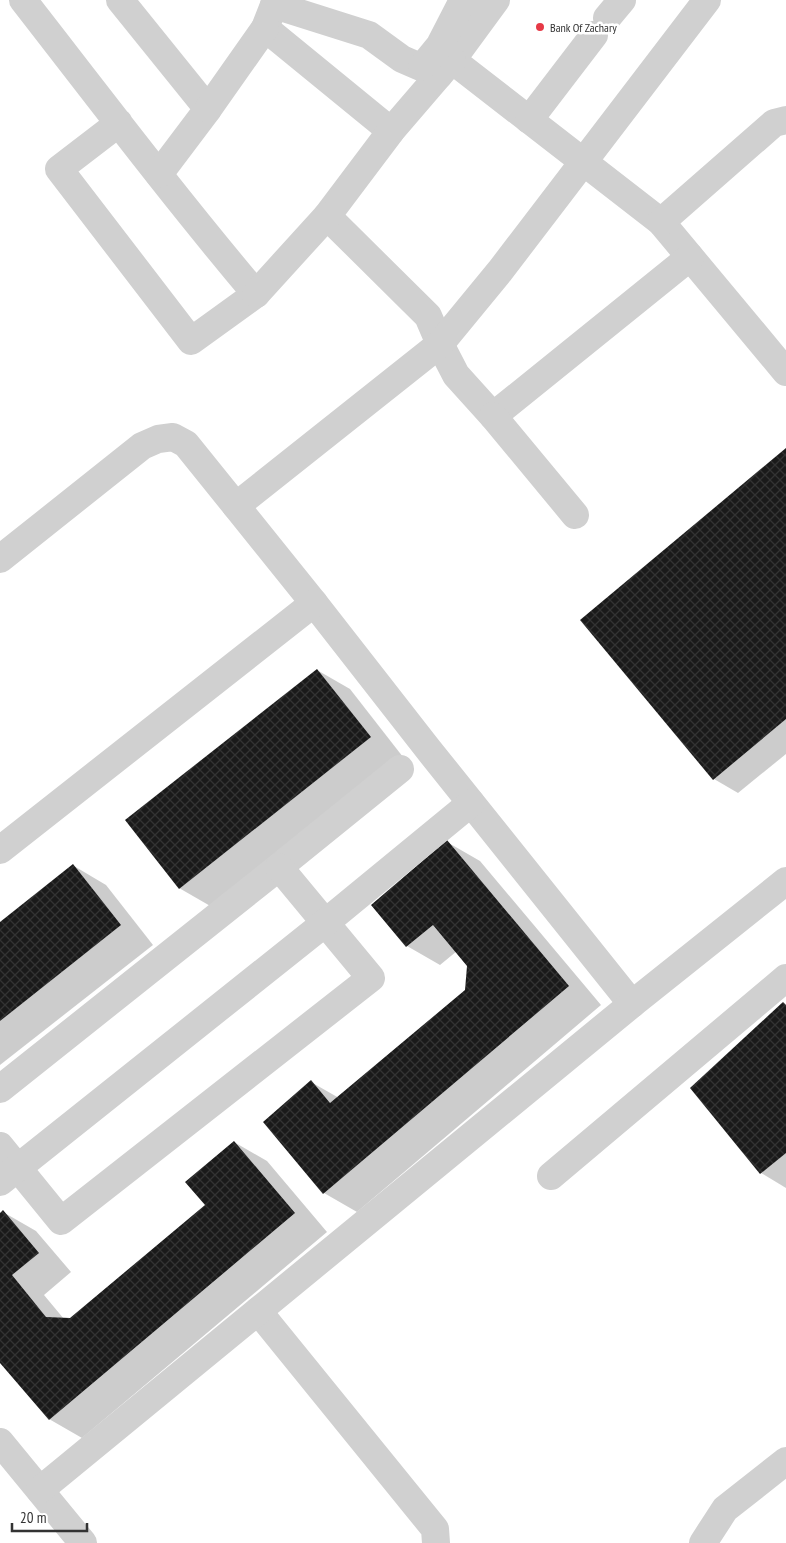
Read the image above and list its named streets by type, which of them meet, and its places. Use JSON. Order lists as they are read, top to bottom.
{
  "places": ["Bank Of Zachary"],
  "scale_bar": "20 m"
}
